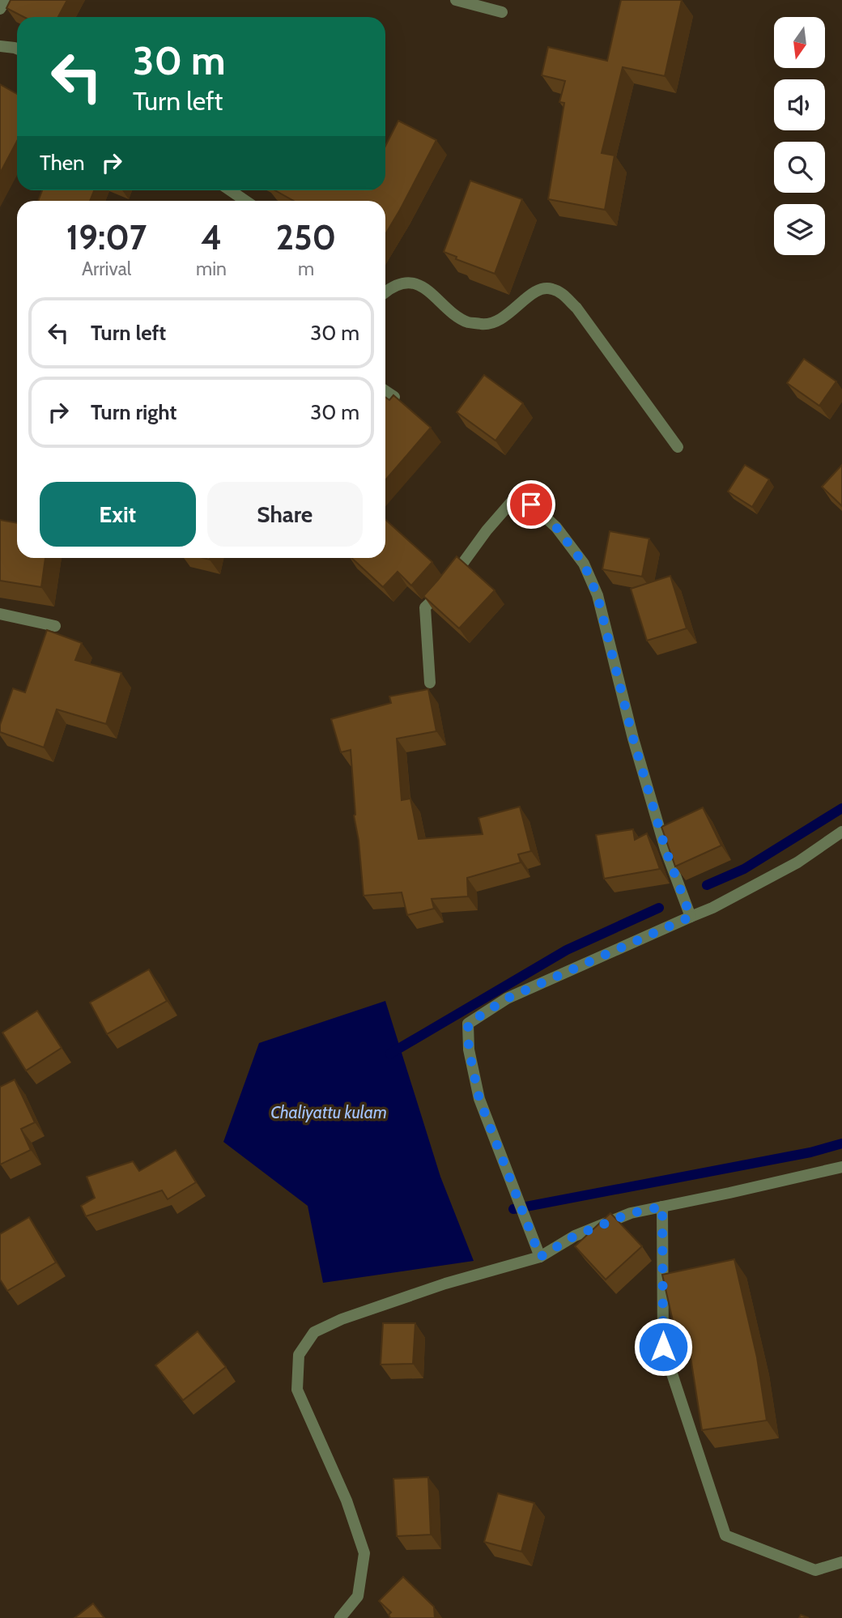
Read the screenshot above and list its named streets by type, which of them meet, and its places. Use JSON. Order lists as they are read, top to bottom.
{
  "water": ["Chaliyattu kulam"],
  "north": "bottom",
  "page": {
    "turn": ["30 m", "Turn left"],
    "then": "Then",
    "eta": [
      "19:07",
      "Arrival",
      "4",
      "min",
      "250",
      "m"
    ],
    "list": [
      {
        "name": "Turn left",
        "value": "30 m"
      },
      {
        "name": "Turn right",
        "value": "30 m"
      }
    ],
    "buttons": ["Exit", "Share"]
  }
}
